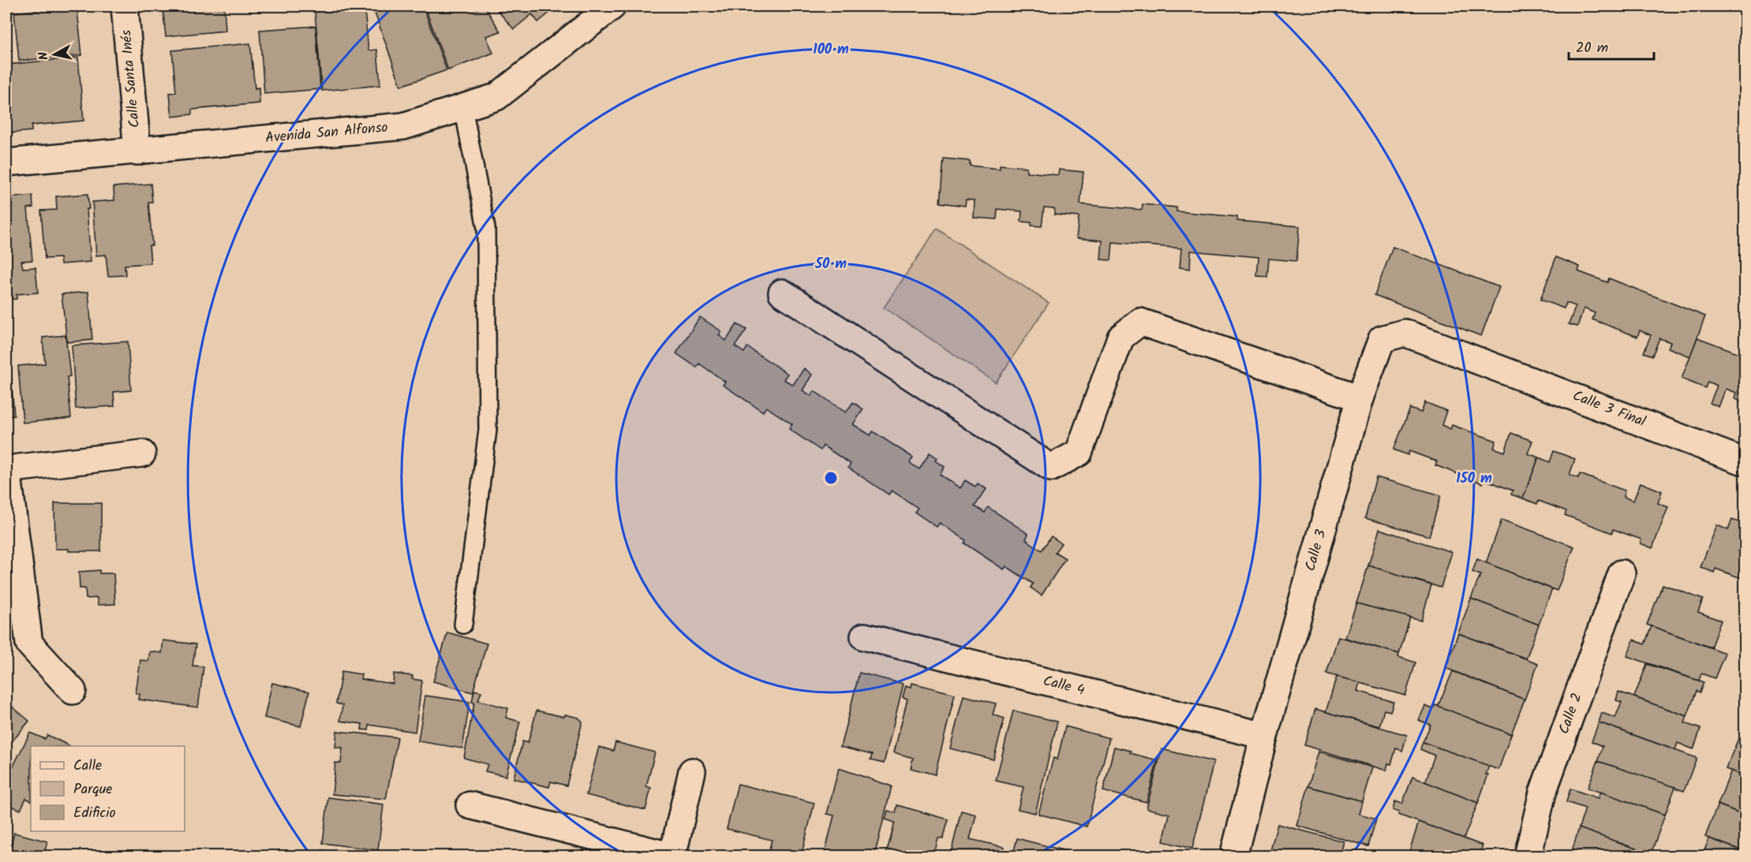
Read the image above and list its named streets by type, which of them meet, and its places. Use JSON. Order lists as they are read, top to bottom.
{
  "streets": {
    "street": [
      "Calle Santa Inés",
      "Avenida San Alfonso",
      "Calle 3 Final",
      "Calle 3",
      "Calle 4",
      "Calle 2"
    ]
  },
  "crossings": [
    ["Calle Santa Inés", "Avenida San Alfonso"],
    ["Calle 3 Final", "Calle 3"],
    ["Calle 3", "Calle 4"]
  ],
  "legend": ["Calle", "Parque", "Edificio"],
  "scale_bar": "20 m",
  "north": "left",
  "rings": ["100 m", "50 m", "150 m"]
}
